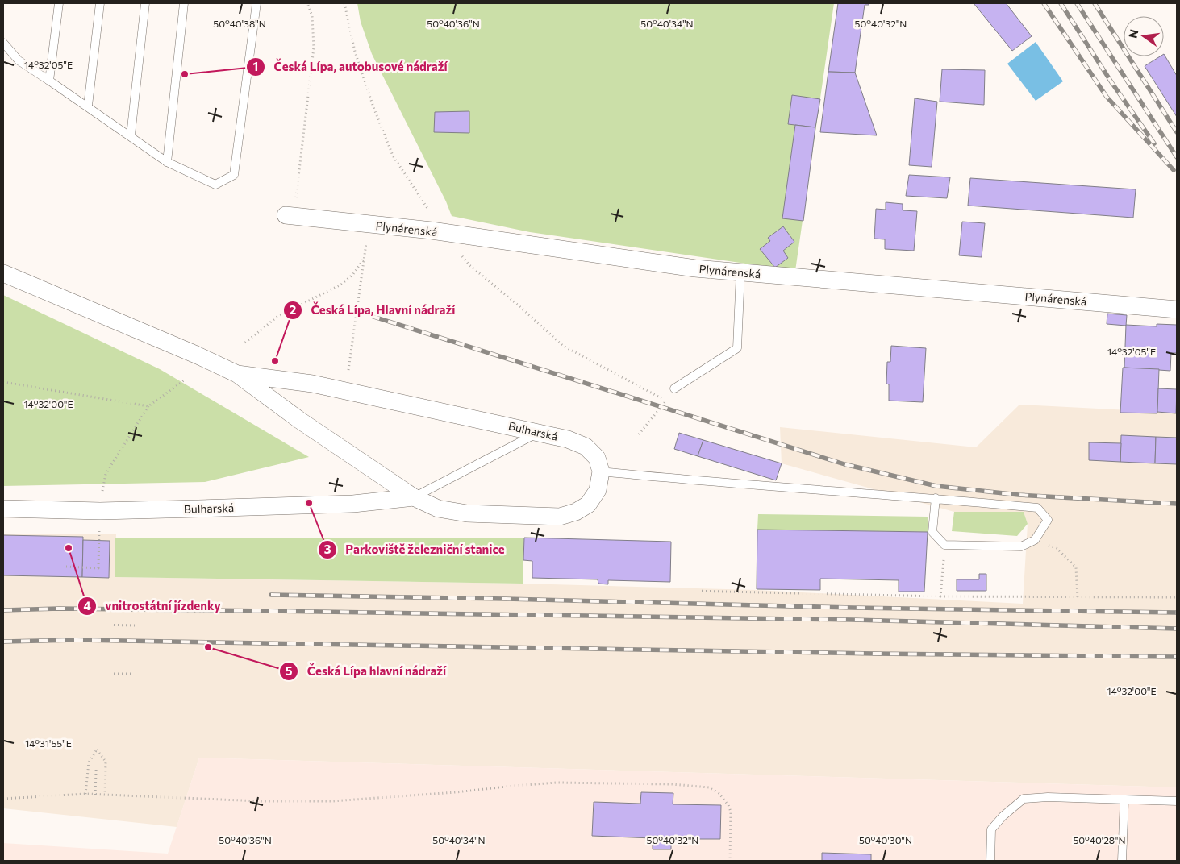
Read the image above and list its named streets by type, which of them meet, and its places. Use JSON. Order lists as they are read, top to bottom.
{
  "streets": {
    "street": ["Plynárenská", "Bulharská"]
  },
  "places": [
    "Česká Lípa, autobusové nádraží",
    "Česká Lípa, Hlavní nádraží",
    "Parkoviště železniční stanice",
    "vnitrostátní jízdenky",
    "Česká Lípa hlavní nádraží"
  ],
  "north": "left",
  "coordinates": [
    "50°40'38\"N",
    "50°40'36\"N",
    "50°40'34\"N",
    "50°40'32\"N",
    "14°32'05\"E",
    "14°32'00\"E",
    "14°31'55\"E",
    "50°40'30\"N",
    "50°40'28\"N"
  ]
}
